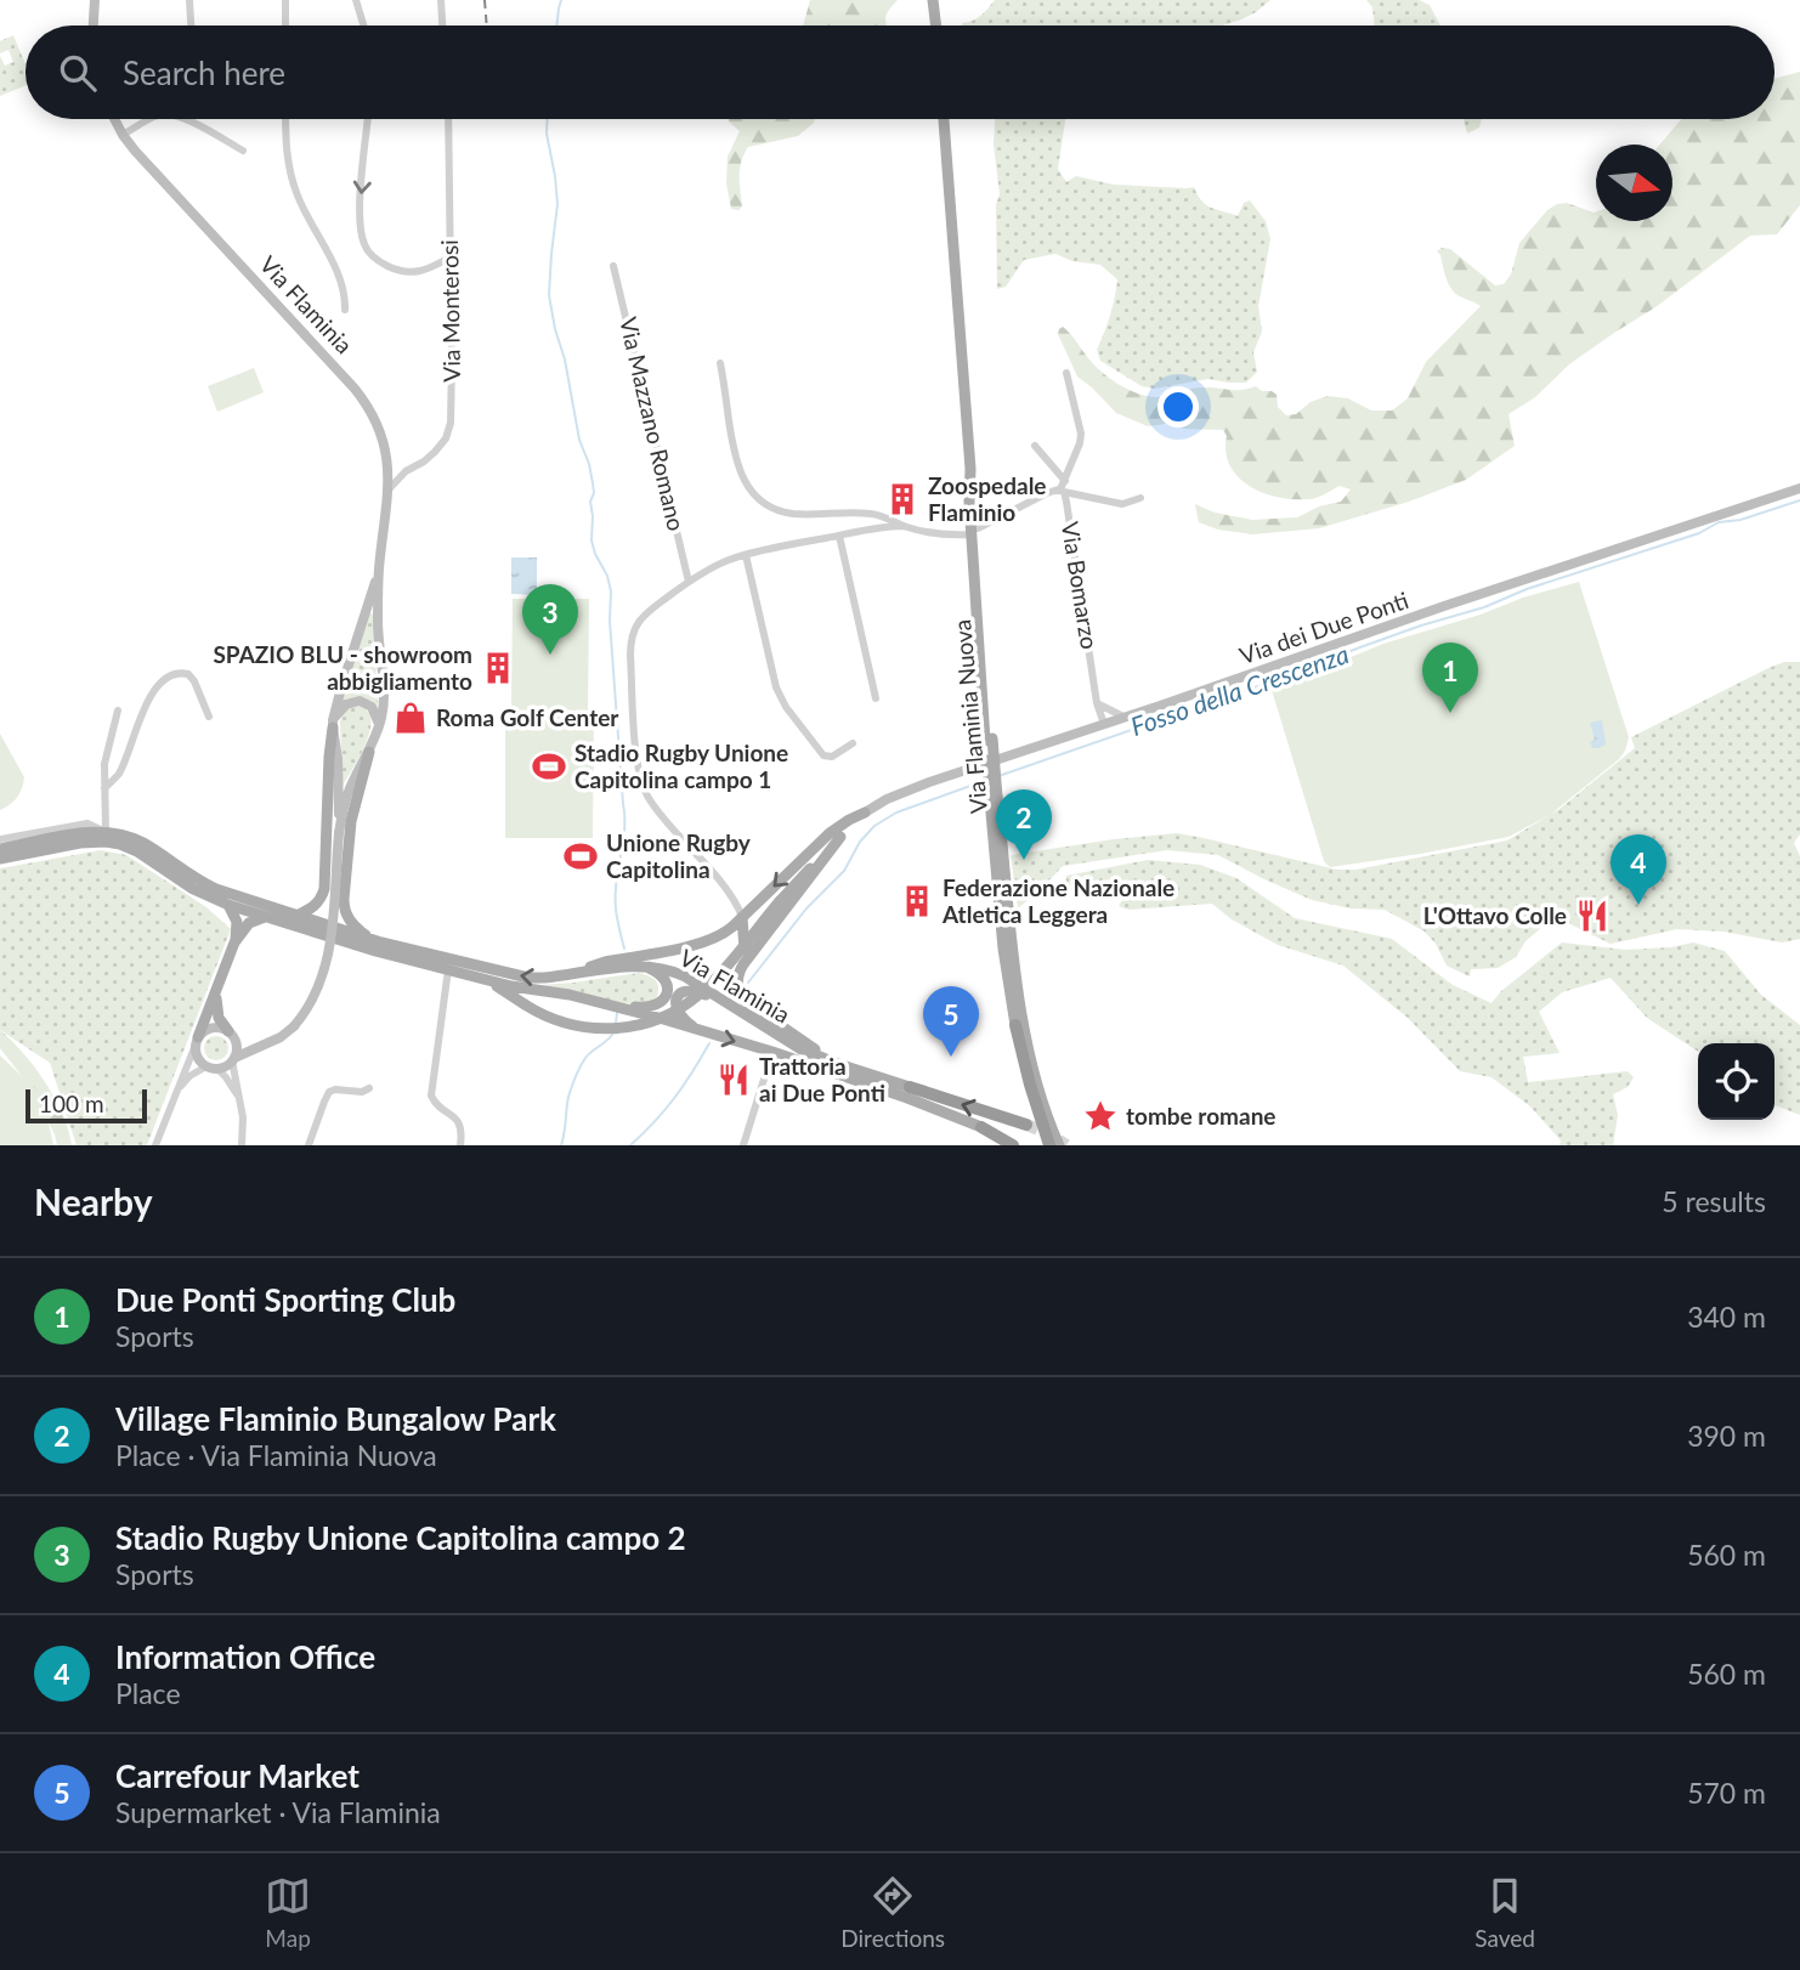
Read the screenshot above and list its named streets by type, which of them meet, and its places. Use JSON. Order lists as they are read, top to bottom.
{
  "streets": {
    "main road": ["Via Flaminia", "Via Flaminia Nuova"],
    "street": [
      "Via Monterosi",
      "Via Mazzano Romano",
      "Via Bomarzo",
      "Via dei Due Ponti"
    ]
  },
  "crossings": [
    ["Via Flaminia", "Via Monterosi"],
    ["Via Bomarzo", "Via dei Due Ponti"],
    ["Via Bomarzo", "Via Flaminia Nuova"]
  ],
  "water": ["Fosso della Crescenza"],
  "places": {
    "building": ["Zoospedale Flaminio", "SPAZIO BLU - showroom abbigliamento", "Federazione Nazionale Atletica Leggera"],
    "shop": ["Roma Golf Center"],
    "sports": ["Stadio Rugby Unione Capitolina campo 1", "Unione Rugby Capitolina"],
    "restaurant": ["L'Ottavo Colle", "Trattoria ai Due Ponti"],
    "place": ["tombe romane"]
  },
  "scale_bar": "100 m",
  "north": "right",
  "page": {
    "search": "Search here",
    "pins": [
      "3",
      "1",
      "2",
      "4",
      "5"
    ],
    "scale": "100 m",
    "heading": ["Nearby", "5 results"],
    "list": [
      {
        "mark": "1",
        "name": "Due Ponti Sporting Club",
        "note": "Sports",
        "value": "340 m"
      },
      {
        "mark": "2",
        "name": "Village Flaminio Bungalow Park",
        "note": "Place · Via Flaminia Nuova",
        "value": "390 m"
      },
      {
        "mark": "3",
        "name": "Stadio Rugby Unione Capitolina campo 2",
        "note": "Sports",
        "value": "560 m"
      },
      {
        "mark": "4",
        "name": "Information Office",
        "note": "Place",
        "value": "560 m"
      },
      {
        "mark": "5",
        "name": "Carrefour Market",
        "note": "Supermarket · Via Flaminia",
        "value": "570 m"
      }
    ],
    "nav": ["Map", "Directions", "Saved"]
  }
}
